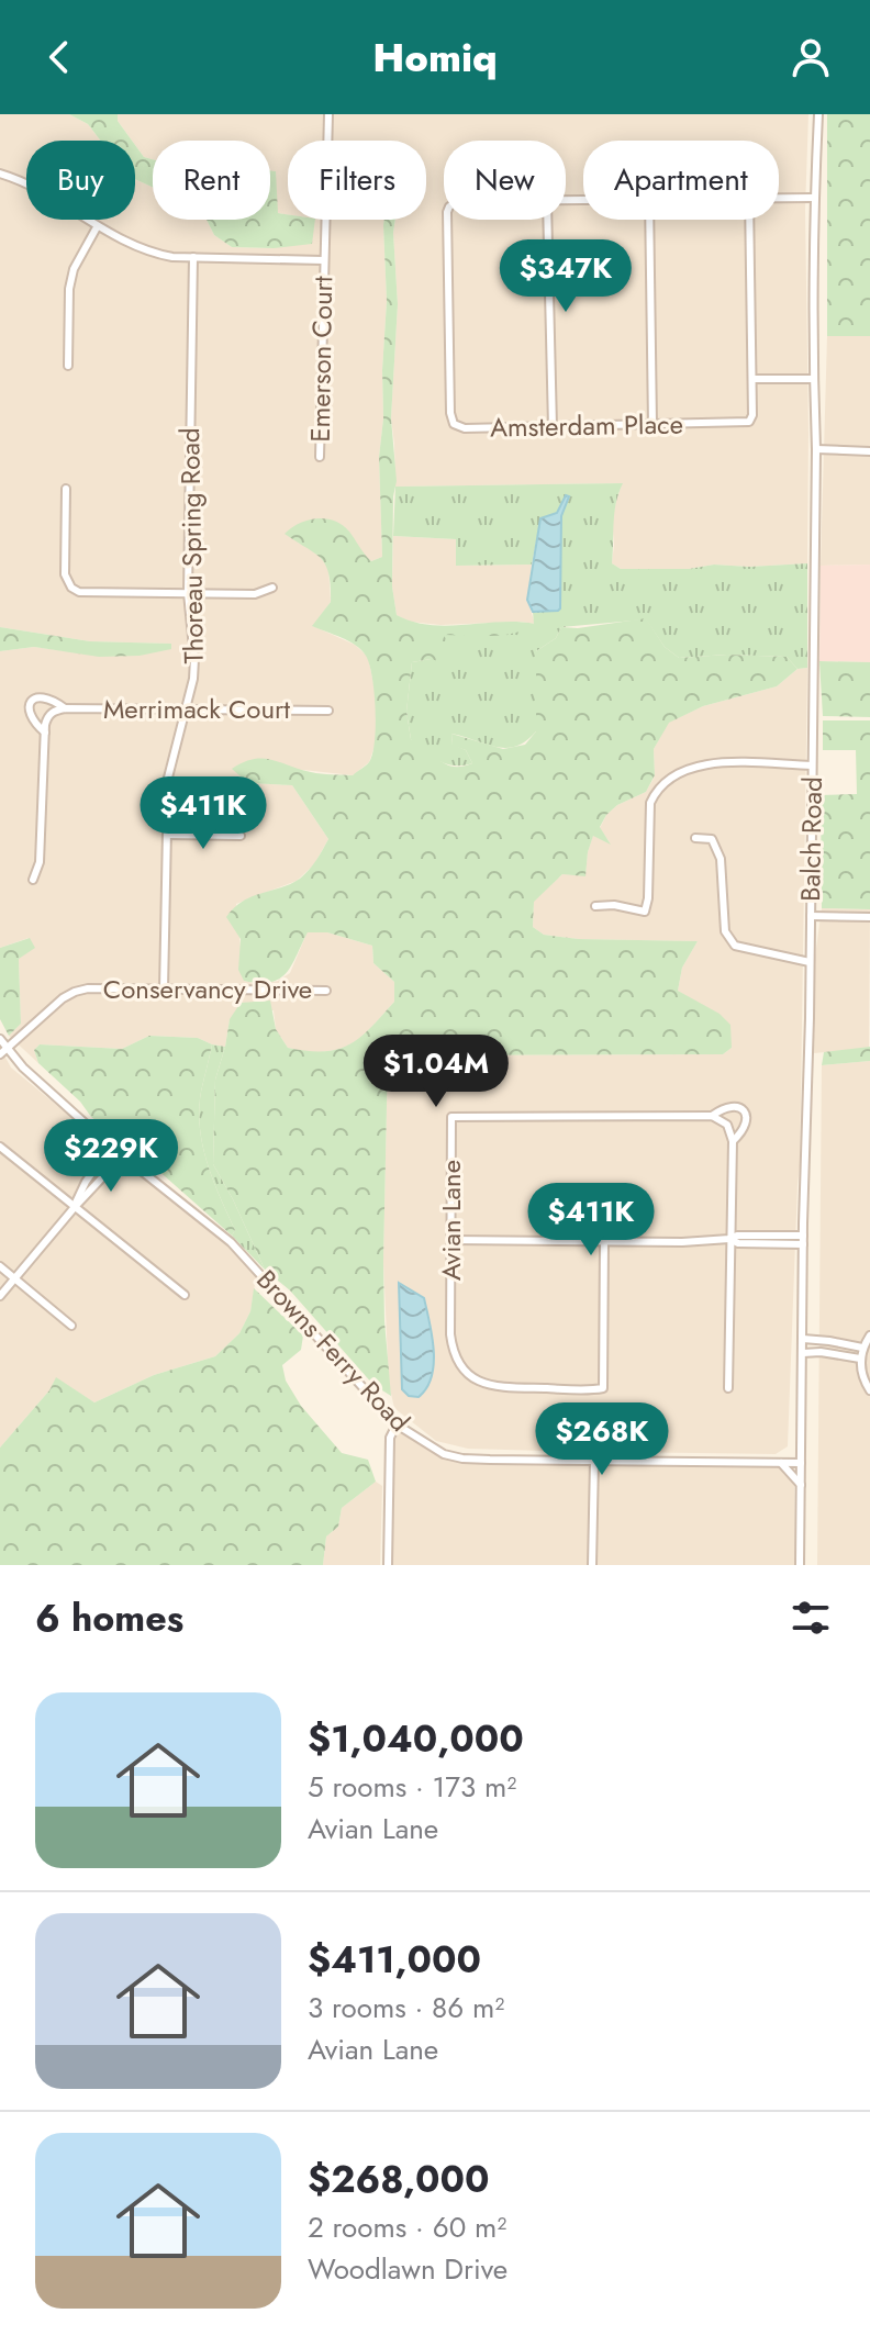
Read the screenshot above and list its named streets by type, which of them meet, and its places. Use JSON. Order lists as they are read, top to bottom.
{
  "streets": {
    "street": [
      "Emerson Court",
      "Amsterdam Place",
      "Thoreau Spring Road",
      "Merrimack Court",
      "Balch Road",
      "Conservancy Drive",
      "Avian Lane",
      "Browns Ferry Road"
    ]
  },
  "crossings": [
    ["Amsterdam Place", "Balch Road"],
    ["Thoreau Spring Road", "Merrimack Court"],
    ["Thoreau Spring Road", "Conservancy Drive"],
    ["Balch Road", "Browns Ferry Road"],
    ["Conservancy Drive", "Browns Ferry Road"]
  ],
  "page": {
    "header": "Homiq",
    "chip": [
      "Buy",
      "Rent",
      "Filters",
      "New",
      "Apartment"
    ],
    "price": [
      "$347K",
      "$411K",
      "$1.04M",
      "$229K",
      "$411K",
      "$268K"
    ],
    "heading": "6 homes",
    "list": [
      {
        "name": "$1,040,000",
        "note": "5 rooms · 173 m² · Avian Lane"
      },
      {
        "name": "$411,000",
        "note": "3 rooms · 86 m² · Avian Lane"
      },
      {
        "name": "$268,000",
        "note": "2 rooms · 60 m² · Woodlawn Drive"
      }
    ]
  }
}
